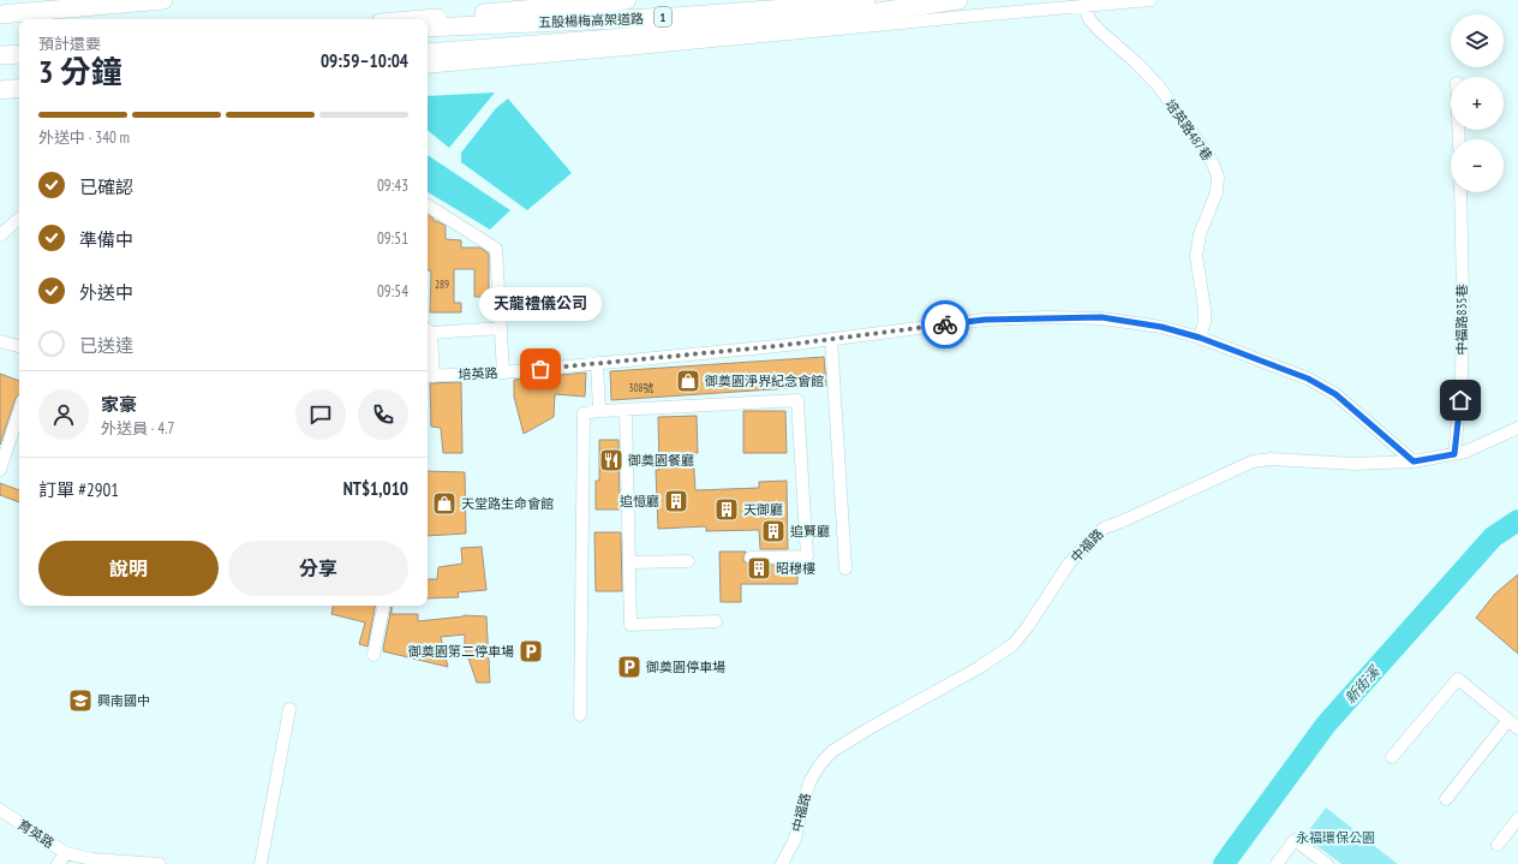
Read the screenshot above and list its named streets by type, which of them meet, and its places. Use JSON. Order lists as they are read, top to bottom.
{
  "streets": {
    "highway": ["1", "五股楊梅高架道路"],
    "street": [
      "培英路487巷",
      "中福路835巷",
      "培英路",
      "中福路",
      "育英路"
    ]
  },
  "crossings": [
    ["培英路487巷", "培英路"],
    ["中福路835巷", "中福路"],
    ["培英路", "中福路"]
  ],
  "water": ["新街溪"],
  "parks": ["永福環保公園"],
  "places": {
    "other": ["天龍禮儀公司"],
    "shop": ["御奠園淨界紀念會館", "天堂路生命會館"],
    "restaurant": ["御奠園餐廳"],
    "building": [
      "追憶廳",
      "天御廳",
      "追賢廳",
      "昭穆樓"
    ],
    "parking": ["御奠園第二停車場", "御奠園停車場"],
    "school or university": ["興南國中"]
  },
  "house_numbers": ["289", "308號"],
  "page": {
    "map_buttons": ["+", "−"],
    "heading": ["3 分鐘", "預計還要", "09:59–10:04"],
    "panel": [
      "家豪",
      "外送員 · 4.7",
      "訂單 #2901",
      "NT$1,010"
    ],
    "bar": "外送中 · 340 m",
    "list": [
      ["已確認", "09:43"],
      ["準備中", "09:51"],
      ["外送中", "09:54"],
      "已送達"
    ],
    "bubble": "天龍禮儀公司",
    "buttons": ["說明", "分享"]
  }
}
